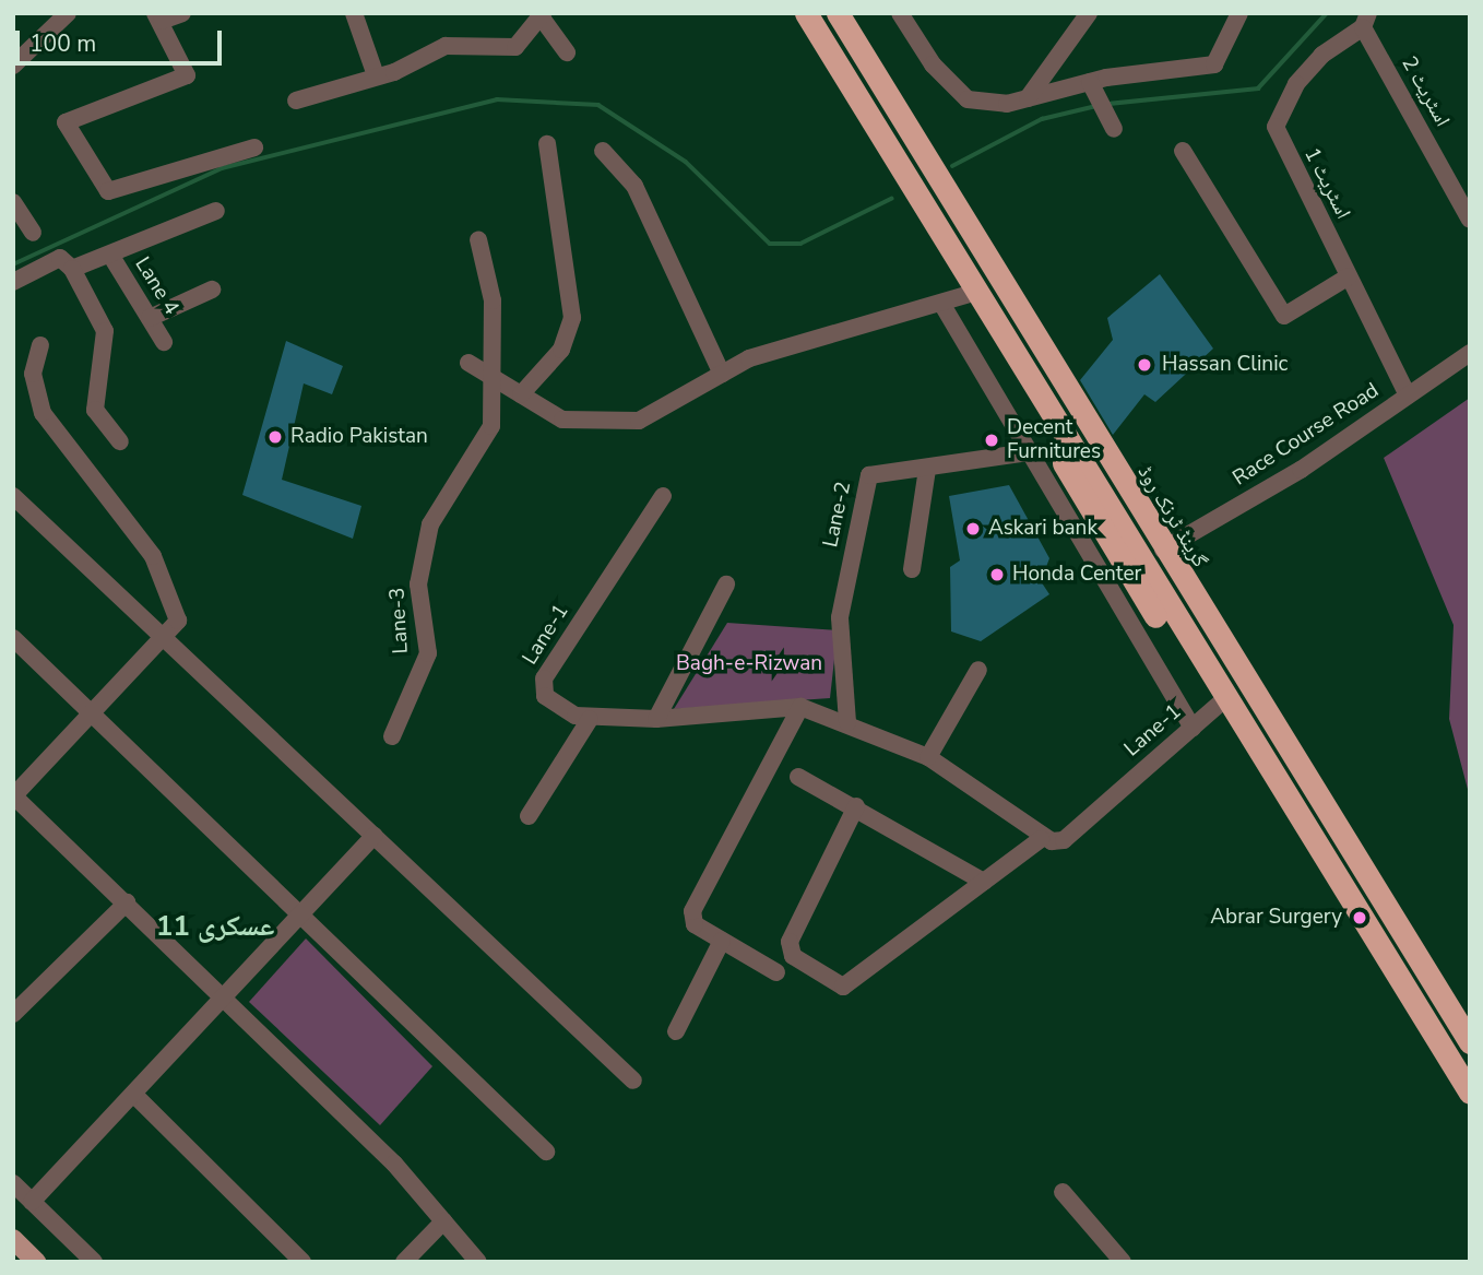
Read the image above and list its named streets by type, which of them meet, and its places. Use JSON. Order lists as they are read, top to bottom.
{
  "streets": {
    "highway": ["گرینڈ ٹرنک روڈ"],
    "street": [
      "اسٹریٹ 2",
      "اسٹریٹ 1",
      "Lane 4",
      "Race Course Road",
      "Lane-2",
      "Lane-3",
      "Lane-1"
    ]
  },
  "crossings": [
    ["اسٹریٹ 2", "اسٹریٹ 1"],
    ["اسٹریٹ 1", "Race Course Road"],
    ["Race Course Road", "گرینڈ ٹرنک روڈ"],
    ["Lane-2", "Lane-1"]
  ],
  "districts": ["عسکری 11"],
  "parks": ["Bagh-e-Rizwan"],
  "places": [
    "Hassan Clinic",
    "Radio Pakistan",
    "Decent Furnitures",
    "Askari bank",
    "Honda Center",
    "Abrar Surgery"
  ],
  "scale_bar": "100 m"
}
